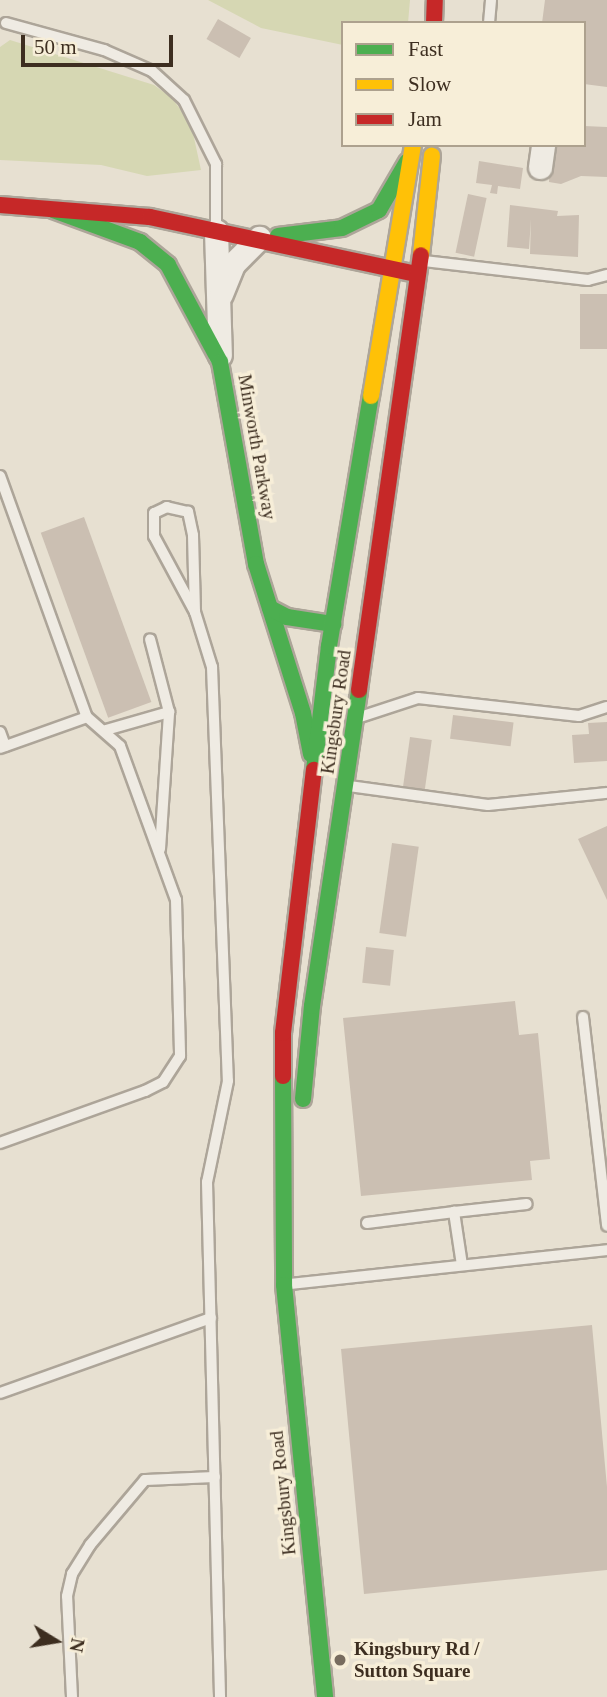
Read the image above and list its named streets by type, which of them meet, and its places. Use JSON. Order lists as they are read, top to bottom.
{
  "streets": {
    "main road": ["Minworth Parkway", "Kingsbury Road"]
  },
  "crossings": [
    ["Minworth Parkway", "Kingsbury Road"]
  ],
  "places": ["Kingsbury Rd / Sutton Square"],
  "legend": ["Fast", "Slow", "Jam"],
  "scale_bar": "50 m",
  "north": "right"
}
